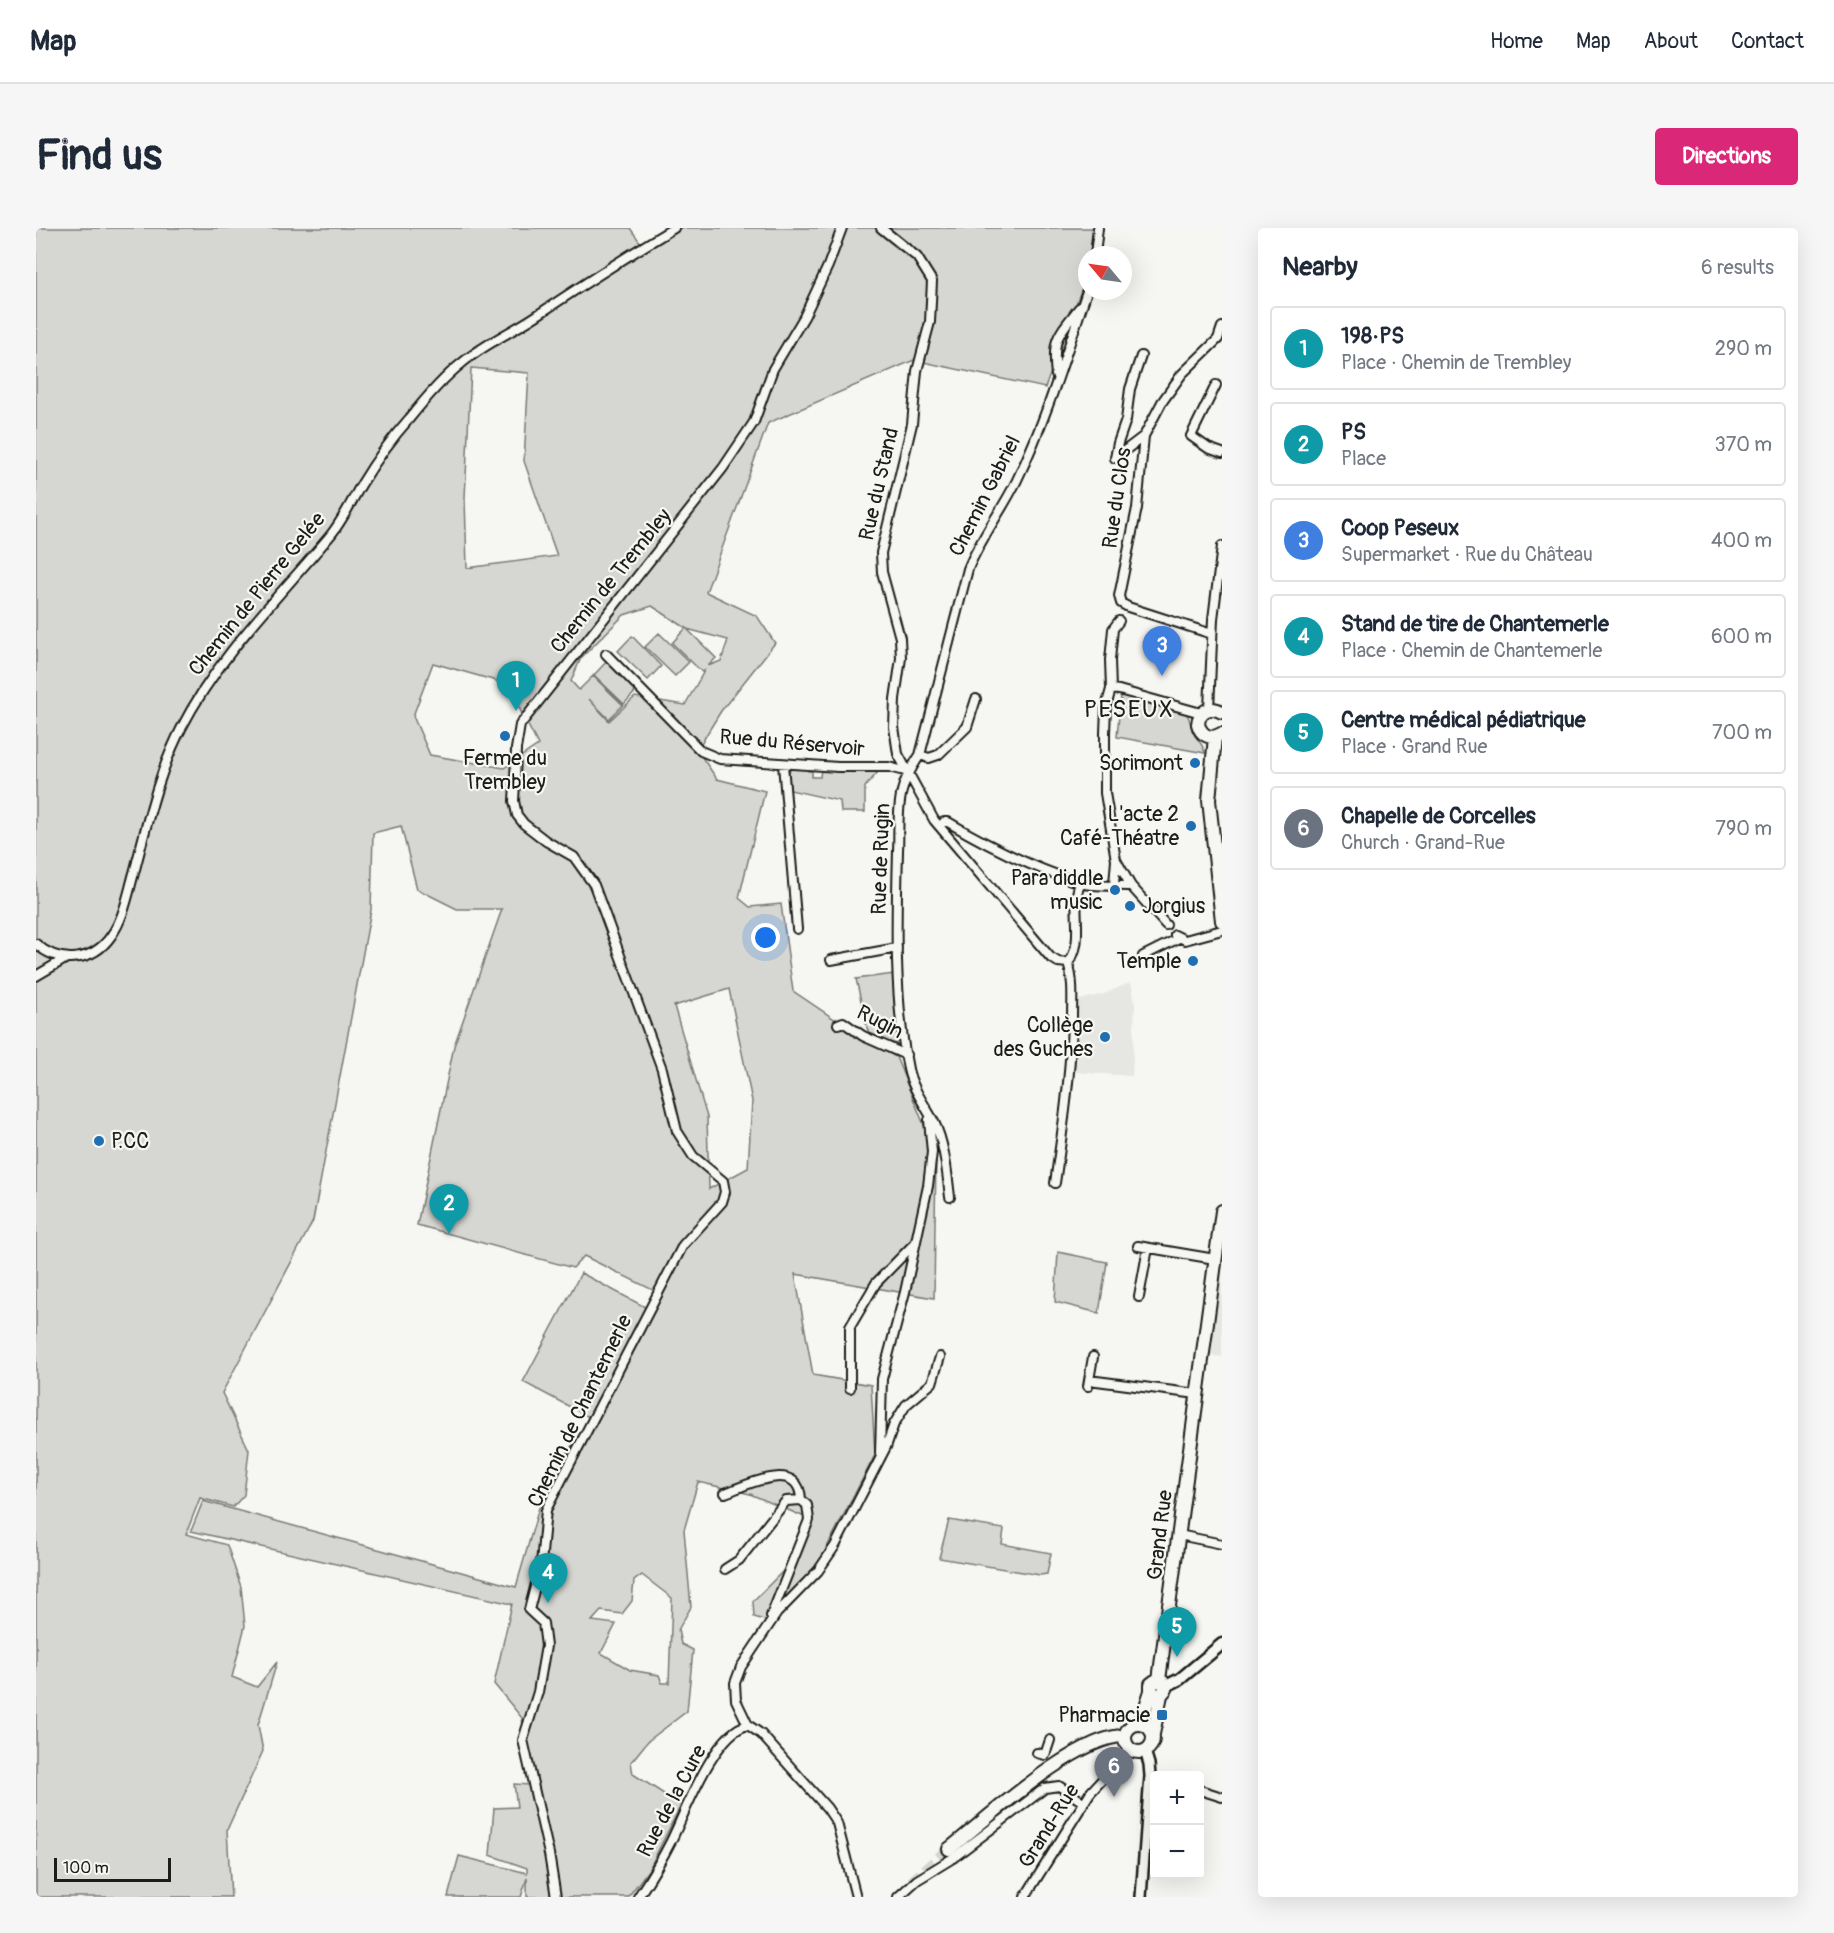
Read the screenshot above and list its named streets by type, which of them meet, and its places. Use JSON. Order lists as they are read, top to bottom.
{
  "streets": {
    "main road": ["Grand Rue"],
    "street": [
      "Rue du Stand",
      "Chemin Gabriel",
      "Rue du Clos",
      "Chemin de Trembley",
      "Chemin de Pierre Gelée",
      "Rue du Réservoir",
      "Rue de Rugin",
      "Rugin",
      "Chemin de Chantemerle",
      "Rue de la Cure",
      "Grand-Rue"
    ]
  },
  "crossings": [
    ["Rue du Stand", "Chemin Gabriel"],
    ["Rue du Stand", "Rue du Réservoir"],
    ["Rue du Stand", "Rue de Rugin"],
    ["Chemin Gabriel", "Rue du Réservoir"],
    ["Chemin Gabriel", "Rue de Rugin"],
    ["Chemin de Trembley", "Chemin de Chantemerle"],
    ["Rue du Réservoir", "Rue de Rugin"],
    ["Rue de Rugin", "Rugin"]
  ],
  "districts": ["PESEUX"],
  "places": {
    "other": [
      "Ferme du Trembley",
      "Sorimont",
      "L'acte 2 Café-Théatre",
      "Para diddle music",
      "Jorgius",
      "Temple",
      "Collège des Guches",
      "P.CC"
    ],
    "transit": ["Pharmacie"]
  },
  "scale_bar": "100 m",
  "north": "top left",
  "page": {
    "header": "Map",
    "nav": [
      "Home",
      "Map",
      "About",
      "Contact"
    ],
    "buttons": "Directions",
    "title": "Find us",
    "heading": ["Nearby", "6 results"],
    "list": [
      {
        "mark": "1",
        "name": "198·PS",
        "note": "Place · Chemin de Trembley",
        "value": "290 m"
      },
      {
        "mark": "2",
        "name": "PS",
        "note": "Place",
        "value": "370 m"
      },
      {
        "mark": "3",
        "name": "Coop Peseux",
        "note": "Supermarket · Rue du Château",
        "value": "400 m"
      },
      {
        "mark": "4",
        "name": "Stand de tire de Chantemerle",
        "note": "Place · Chemin de Chantemerle",
        "value": "600 m"
      },
      {
        "mark": "5",
        "name": "Centre médical pédiatrique",
        "note": "Place · Grand Rue",
        "value": "700 m"
      },
      {
        "mark": "6",
        "name": "Chapelle de Corcelles",
        "note": "Church · Grand-Rue",
        "value": "790 m"
      }
    ],
    "pins": [
      "3",
      "1",
      "2",
      "4",
      "5",
      "6"
    ],
    "map_buttons": ["+", "−"],
    "scale": "100 m"
  }
}
